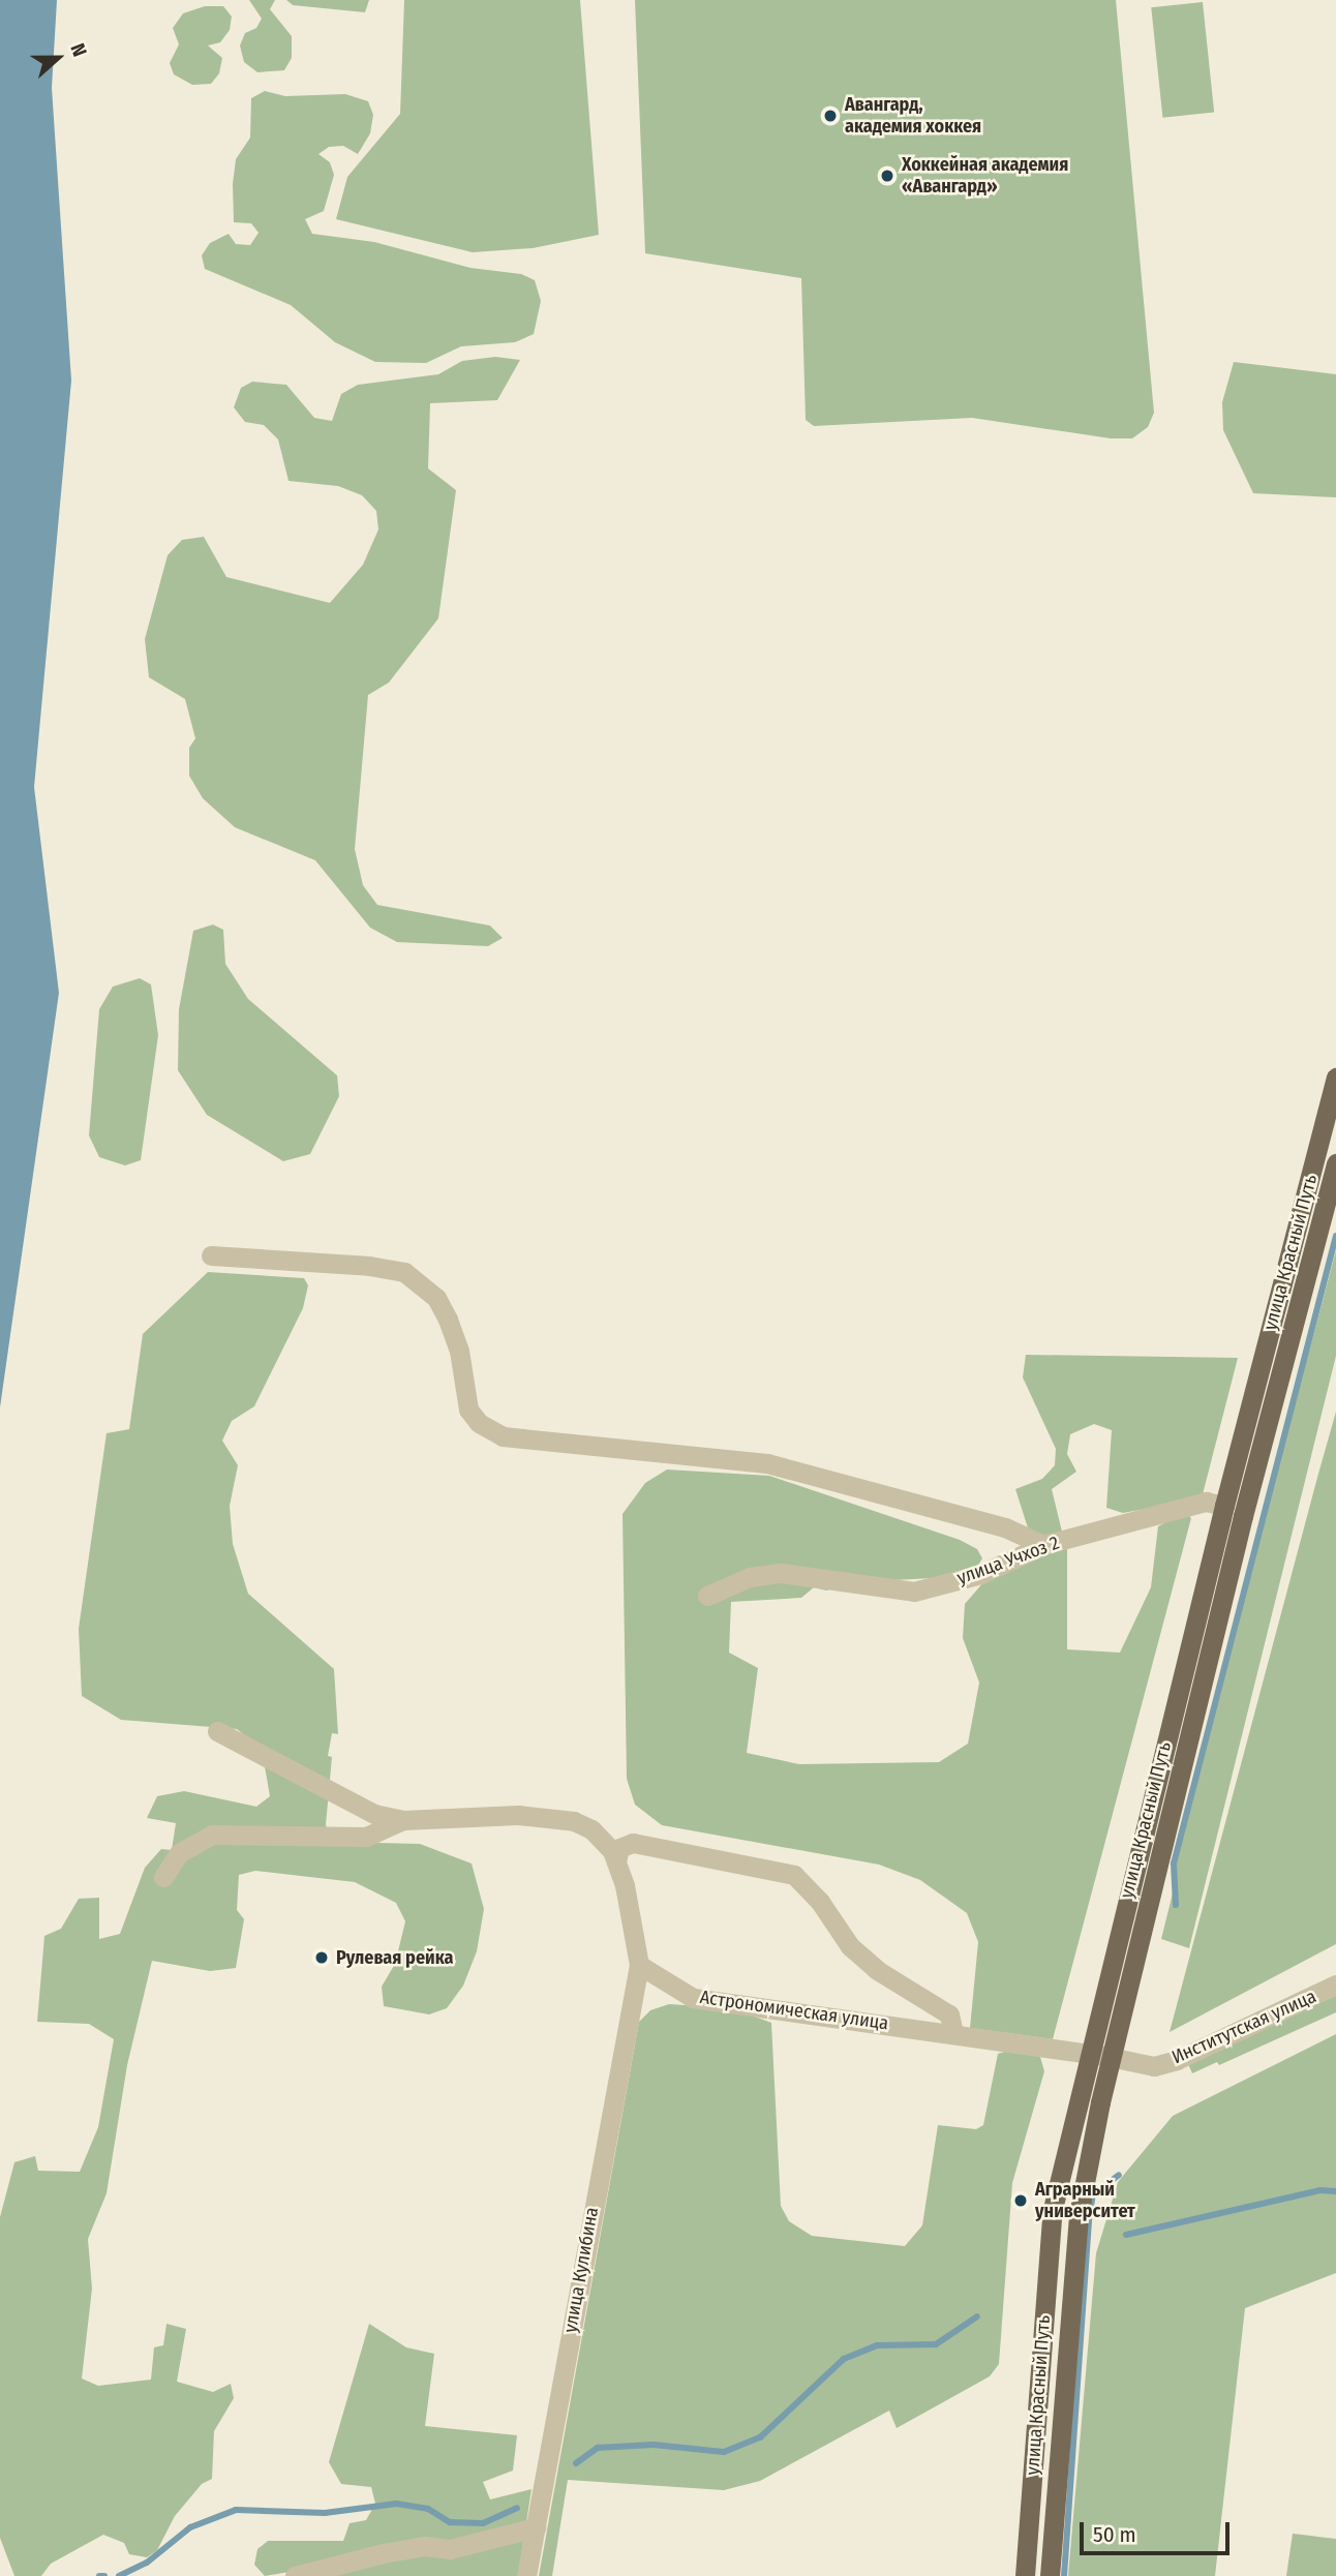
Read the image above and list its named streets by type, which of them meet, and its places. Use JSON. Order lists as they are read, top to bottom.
{
  "streets": {
    "main road": ["улица Красный Путь"],
    "street": [
      "улица Учхоз 2",
      "Астрономическая улица",
      "Институтская улица",
      "улица Кулибина"
    ]
  },
  "crossings": [
    ["улица Красный Путь", "улица Учхоз 2"],
    ["улица Красный Путь", "Астрономическая улица"],
    ["улица Красный Путь", "Институтская улица"],
    ["Астрономическая улица", "Институтская улица"],
    ["Астрономическая улица", "улица Кулибина"]
  ],
  "places": [
    "Авангард, академия хоккея",
    "Хоккейная академия «Авангард»",
    "Рулевая рейка",
    "Аграрный университет"
  ],
  "scale_bar": "50 m",
  "north": "right"
}
